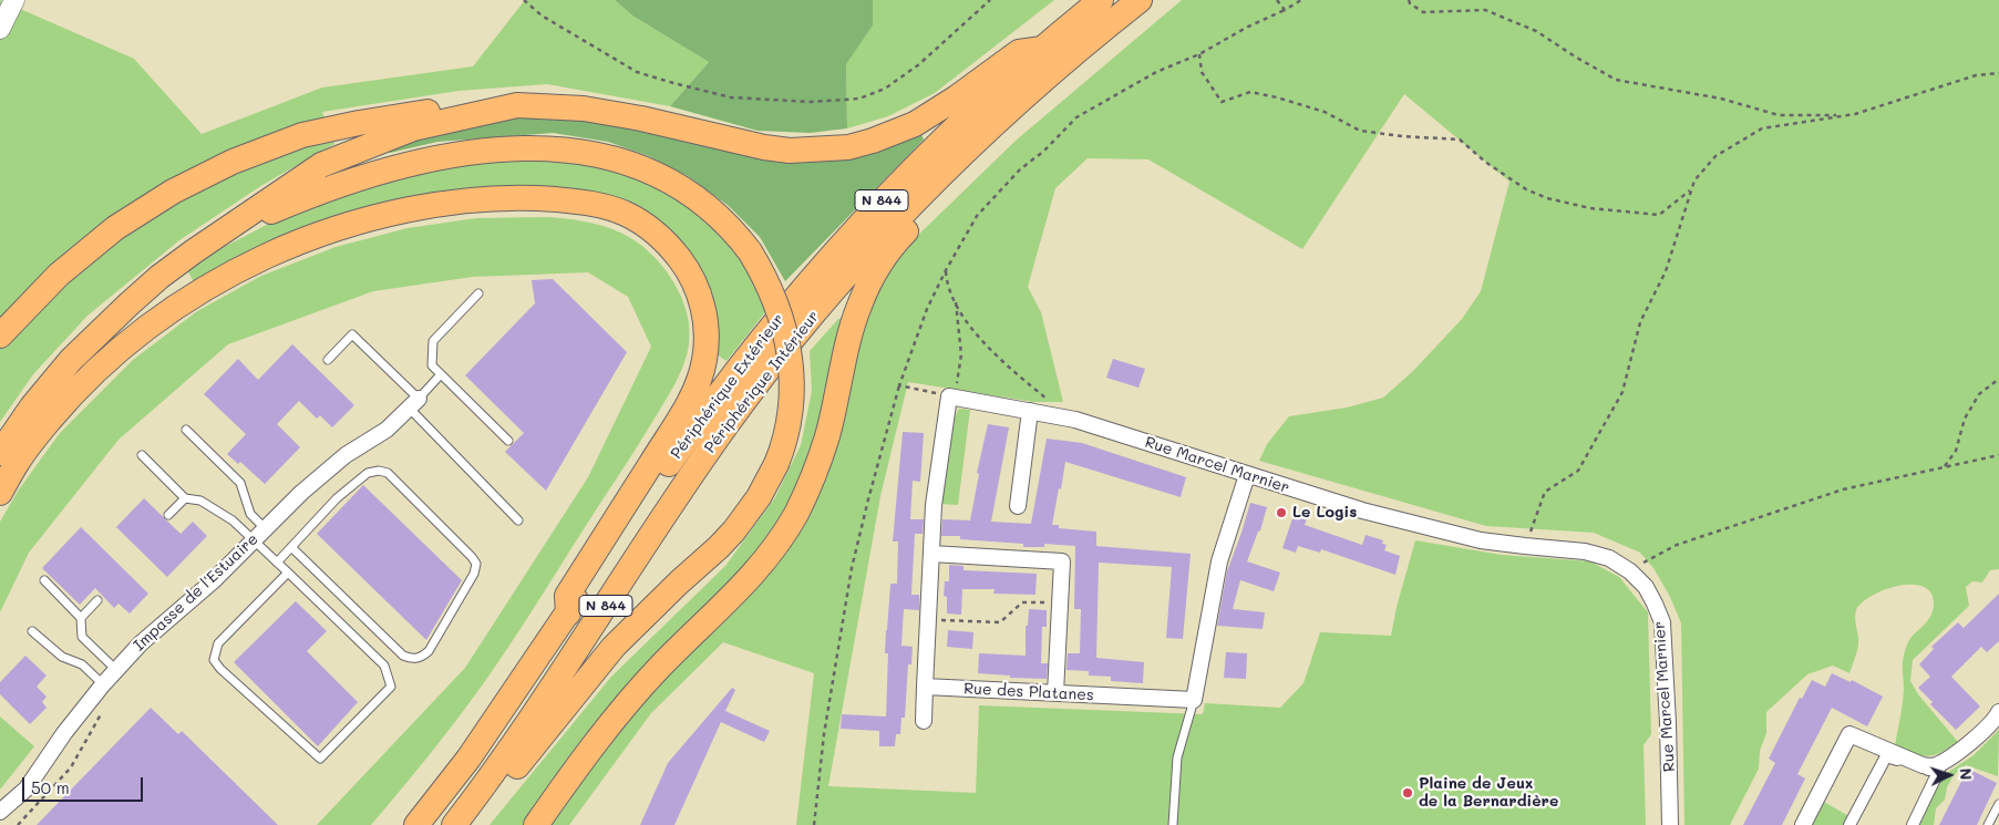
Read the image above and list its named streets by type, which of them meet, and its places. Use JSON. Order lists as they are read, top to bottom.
{
  "streets": {
    "highway": ["N 844", "Périphérique Intérieur", "Périphérique Extérieur"],
    "street": ["Rue Marcel Marnier", "Impasse de l'Estuaire", "Rue des Platanes"]
  },
  "places": ["Le Logis", "Plaine de Jeux de la Bernardière"],
  "scale_bar": "50 m",
  "north": "right"
}
